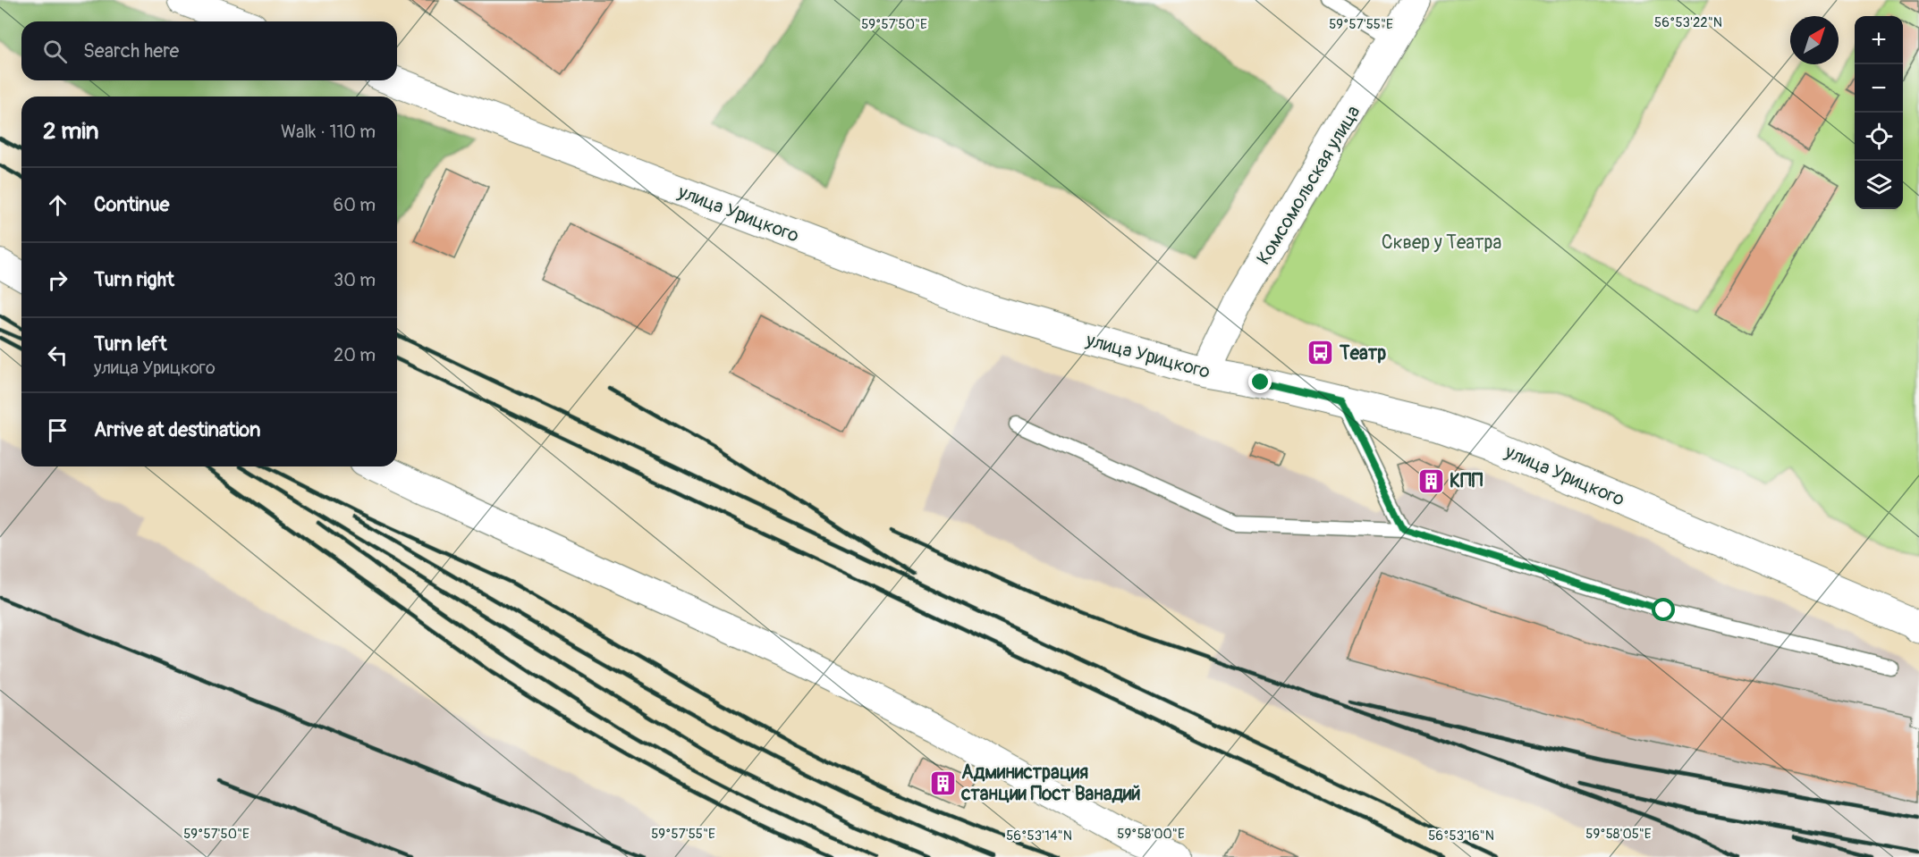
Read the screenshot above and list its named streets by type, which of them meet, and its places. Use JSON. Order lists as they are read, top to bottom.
{
  "streets": {
    "street": ["Комсомольская улица", "улица Урицкого"]
  },
  "crossings": [
    ["Комсомольская улица", "улица Урицкого"]
  ],
  "parks": ["Сквер у Театра"],
  "places": {
    "bus stop": ["Театр"],
    "building": ["КПП", "Администрация станции Пост Ванадий"]
  },
  "north": "top right",
  "page": {
    "map_buttons": ["+", "−"],
    "search": "Search here",
    "heading": ["2 min", "Walk · 110 m"],
    "list": [
      ["Continue", "60 m"],
      ["Turn right", "30 m"],
      ["Turn left", "улица Урицкого", "20 m"],
      "Arrive at destination"
    ]
  },
  "coordinates": [
    "56°53'22\"N",
    "59°57'50\"E",
    "59°57'55\"E",
    "59°58'00\"E",
    "59°58'05\"E",
    "56°53'14\"N",
    "56°53'16\"N"
  ]
}
